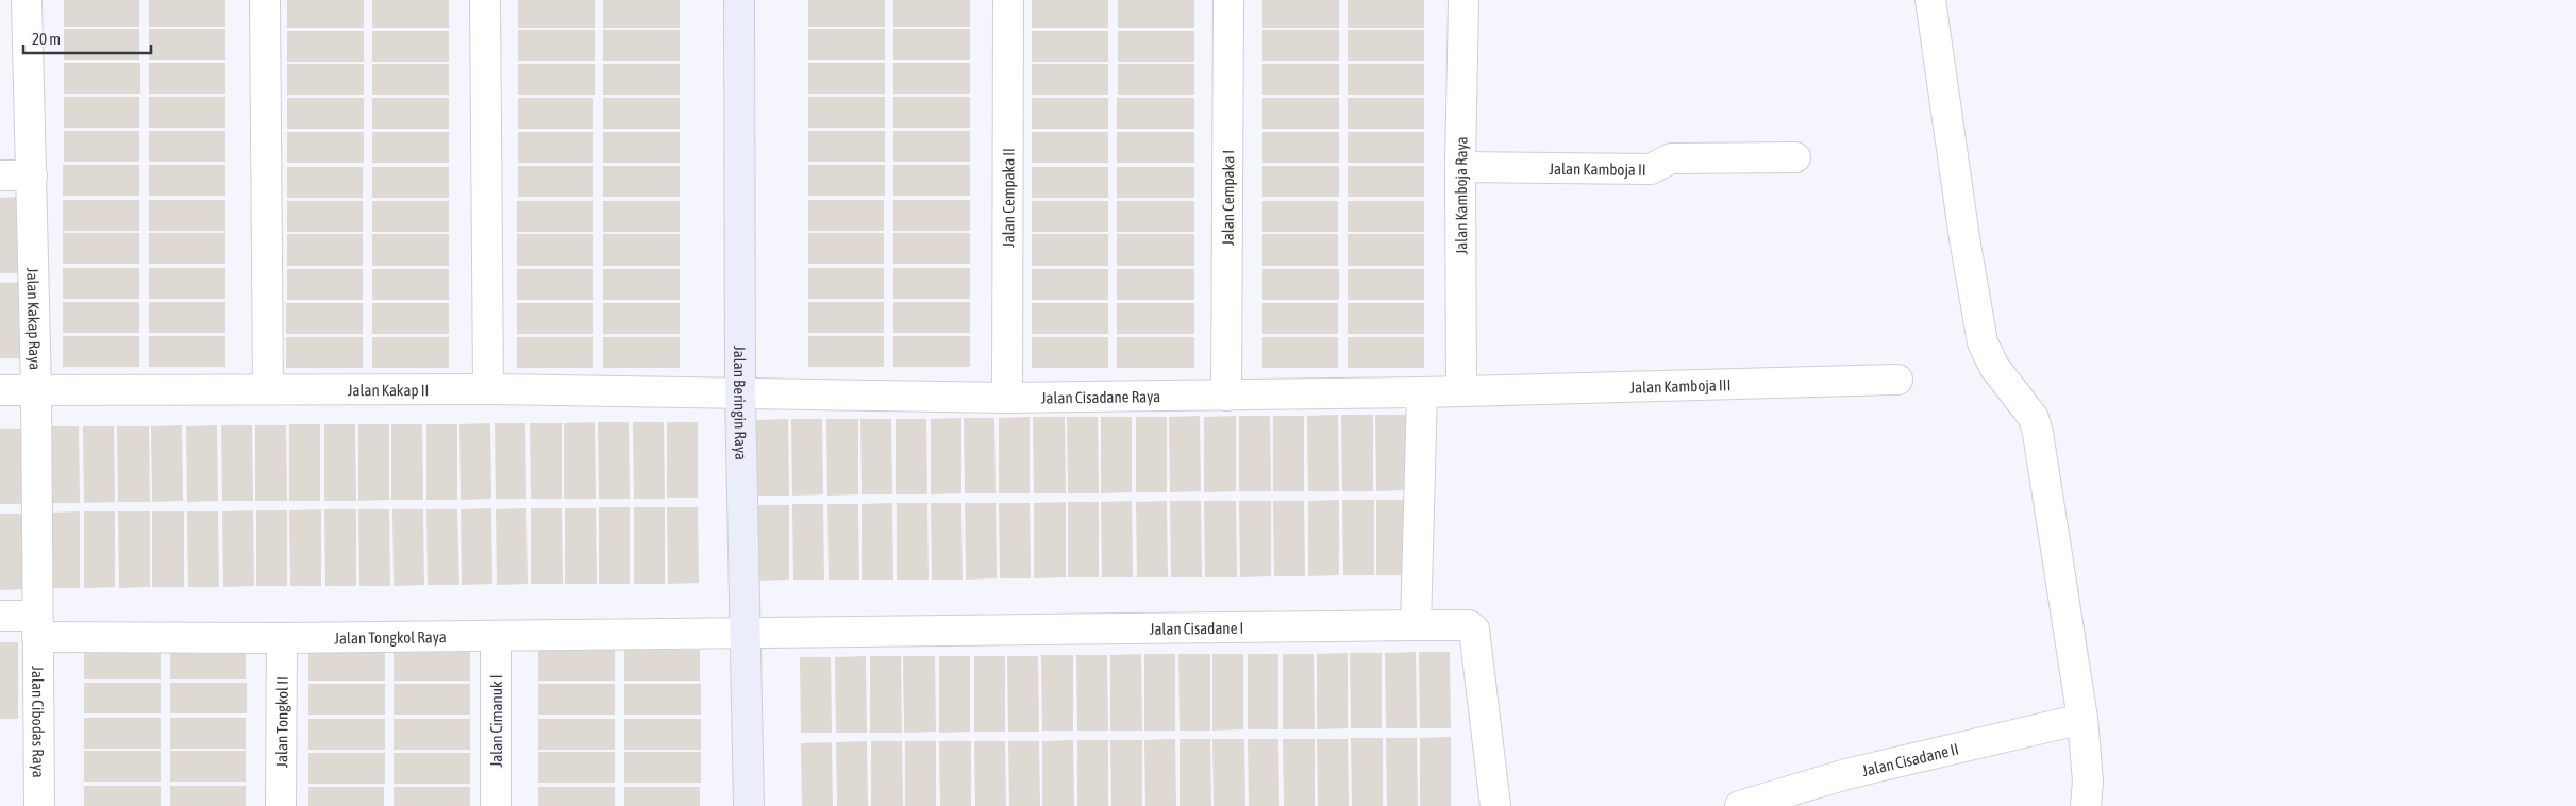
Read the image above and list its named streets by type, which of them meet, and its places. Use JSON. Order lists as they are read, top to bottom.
{
  "streets": {
    "street": [
      "Jalan Kamboja II",
      "Jalan Kamboja Raya",
      "Jalan Cempaka I",
      "Jalan Cempaka II",
      "Jalan Kakap Raya",
      "Jalan Kamboja III",
      "Jalan Kakap II",
      "Jalan Cisadane Raya",
      "Jalan Beringin Raya",
      "Jalan Cisadane I",
      "Jalan Tongkol Raya",
      "Jalan Cibodas Raya",
      "Jalan Cimanuk I",
      "Jalan Tongkol II",
      "Jalan Cisadane II"
    ]
  },
  "crossings": [
    ["Jalan Kamboja II", "Jalan Kamboja Raya"],
    ["Jalan Kamboja Raya", "Jalan Kamboja III"],
    ["Jalan Kamboja Raya", "Jalan Cisadane Raya"],
    ["Jalan Cempaka I", "Jalan Cisadane Raya"],
    ["Jalan Cempaka II", "Jalan Cisadane Raya"],
    ["Jalan Kakap Raya", "Jalan Kakap II"],
    ["Jalan Kakap Raya", "Jalan Tongkol Raya"],
    ["Jalan Kakap Raya", "Jalan Cibodas Raya"],
    ["Jalan Kamboja III", "Jalan Cisadane Raya"],
    ["Jalan Kakap II", "Jalan Cisadane Raya"],
    ["Jalan Kakap II", "Jalan Beringin Raya"],
    ["Jalan Cisadane Raya", "Jalan Beringin Raya"],
    ["Jalan Beringin Raya", "Jalan Cisadane I"],
    ["Jalan Beringin Raya", "Jalan Tongkol Raya"],
    ["Jalan Cisadane I", "Jalan Tongkol Raya"],
    ["Jalan Tongkol Raya", "Jalan Cibodas Raya"],
    ["Jalan Tongkol Raya", "Jalan Cimanuk I"],
    ["Jalan Tongkol Raya", "Jalan Tongkol II"]
  ],
  "scale_bar": "20 m"
}
